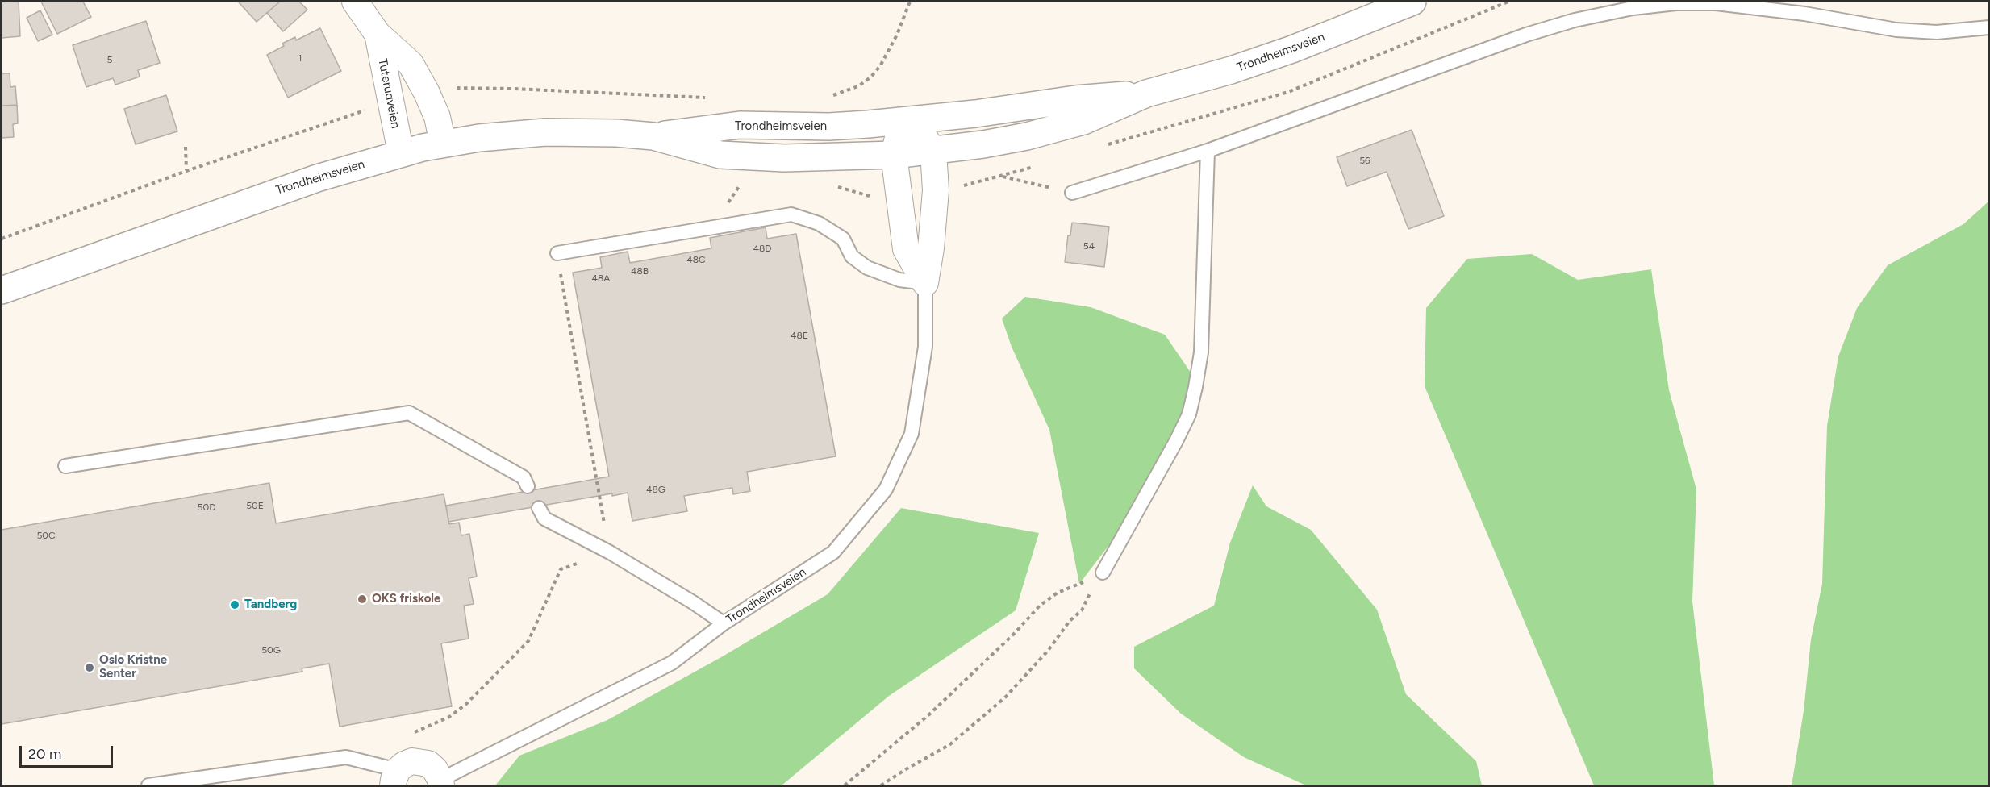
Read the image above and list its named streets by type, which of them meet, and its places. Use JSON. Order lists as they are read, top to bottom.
{
  "streets": {
    "main road": ["Trondheimsveien"],
    "street": ["Tuterudveien"]
  },
  "crossings": [
    ["Trondheimsveien", "Tuterudveien"]
  ],
  "places": ["OKS friskole", "Tandberg", "Oslo Kristne Senter"],
  "house_numbers": [
    "1",
    "5",
    "56",
    "54",
    "48D",
    "48C",
    "48B",
    "48A",
    "48E",
    "48G",
    "50E",
    "50D",
    "50C",
    "50G"
  ],
  "scale_bar": "20 m"
}
